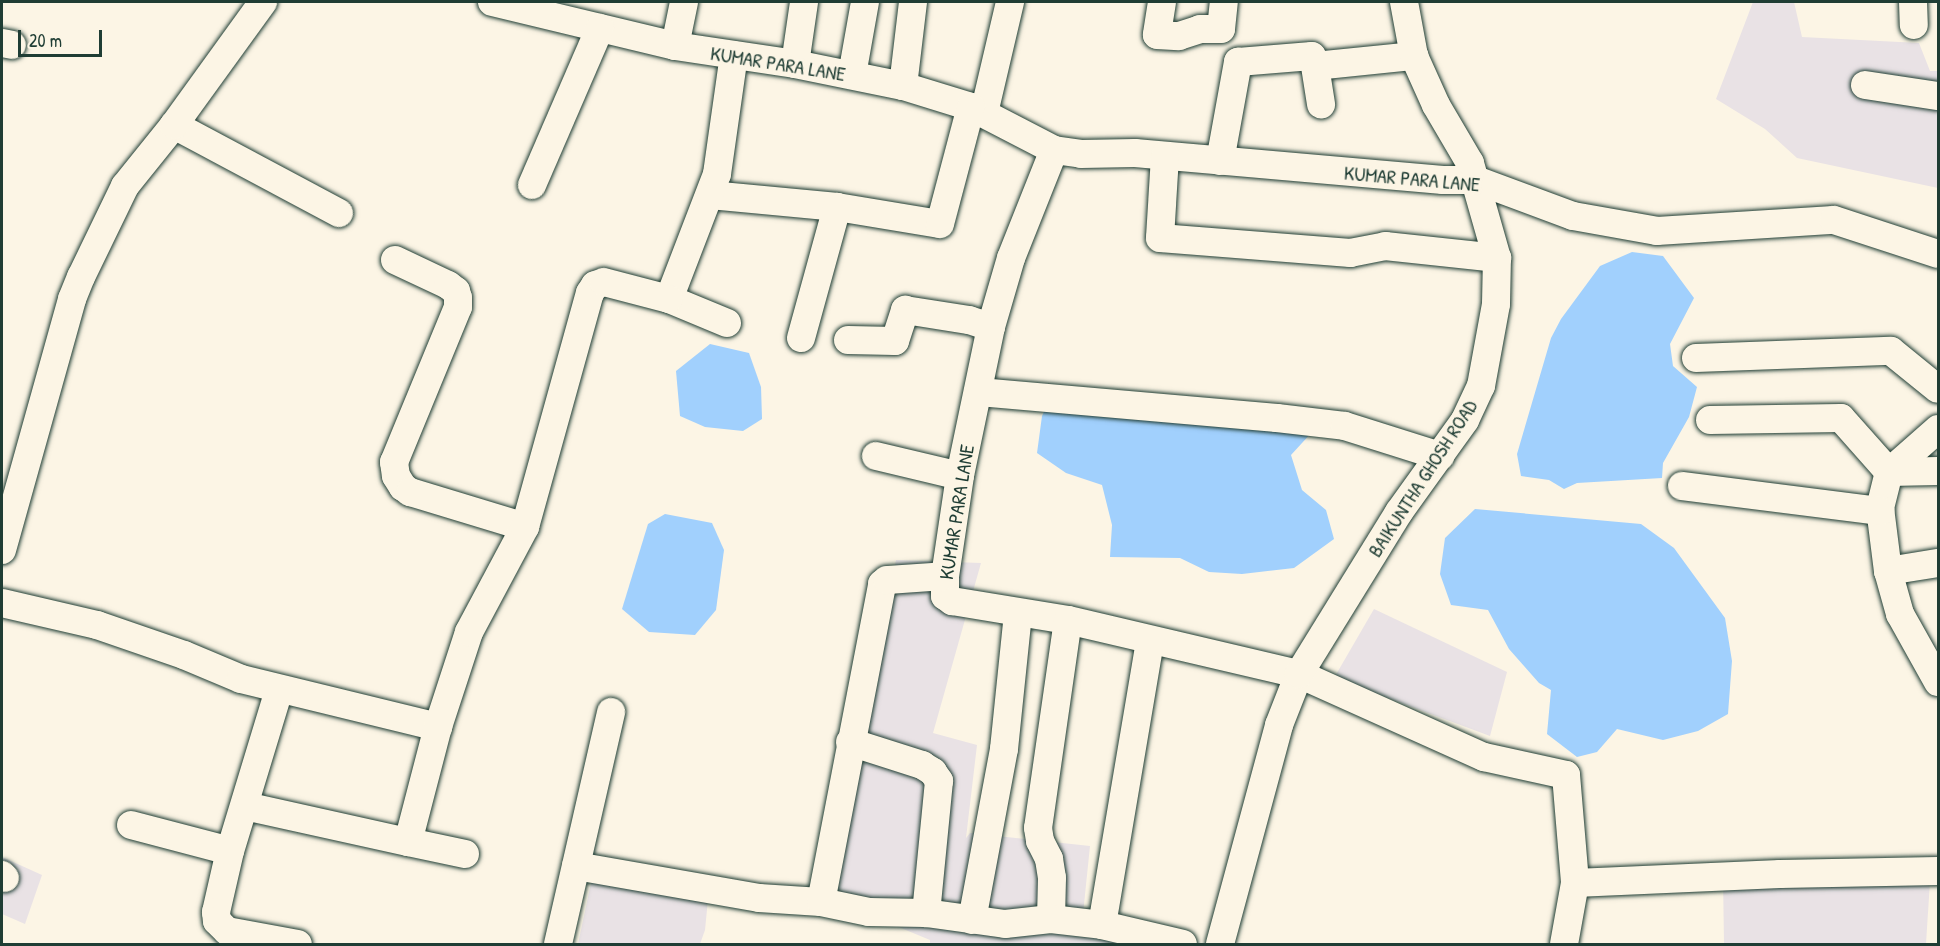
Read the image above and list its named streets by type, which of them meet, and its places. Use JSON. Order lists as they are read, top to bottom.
{
  "streets": {
    "street": ["KUMAR PARA LANE", "BAIKUNTHA GHOSH ROAD"]
  },
  "crossings": [
    ["KUMAR PARA LANE", "BAIKUNTHA GHOSH ROAD"]
  ],
  "scale_bar": "20 m"
}
